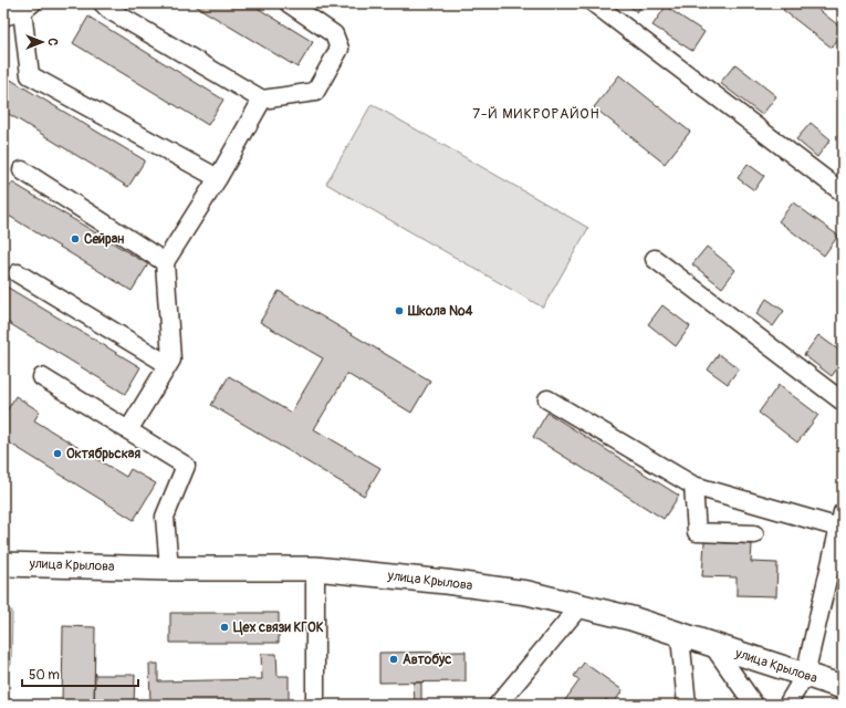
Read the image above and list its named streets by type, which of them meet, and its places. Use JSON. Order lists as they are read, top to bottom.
{
  "streets": {
    "main road": ["улица Крылова"]
  },
  "districts": ["7-Й МИКРОРАЙОН"],
  "places": [
    "Сейран",
    "Школа №4",
    "Октябрьская",
    "Цех связи КГОК",
    "Автобус"
  ],
  "scale_bar": "50 m",
  "north": "right"
}
